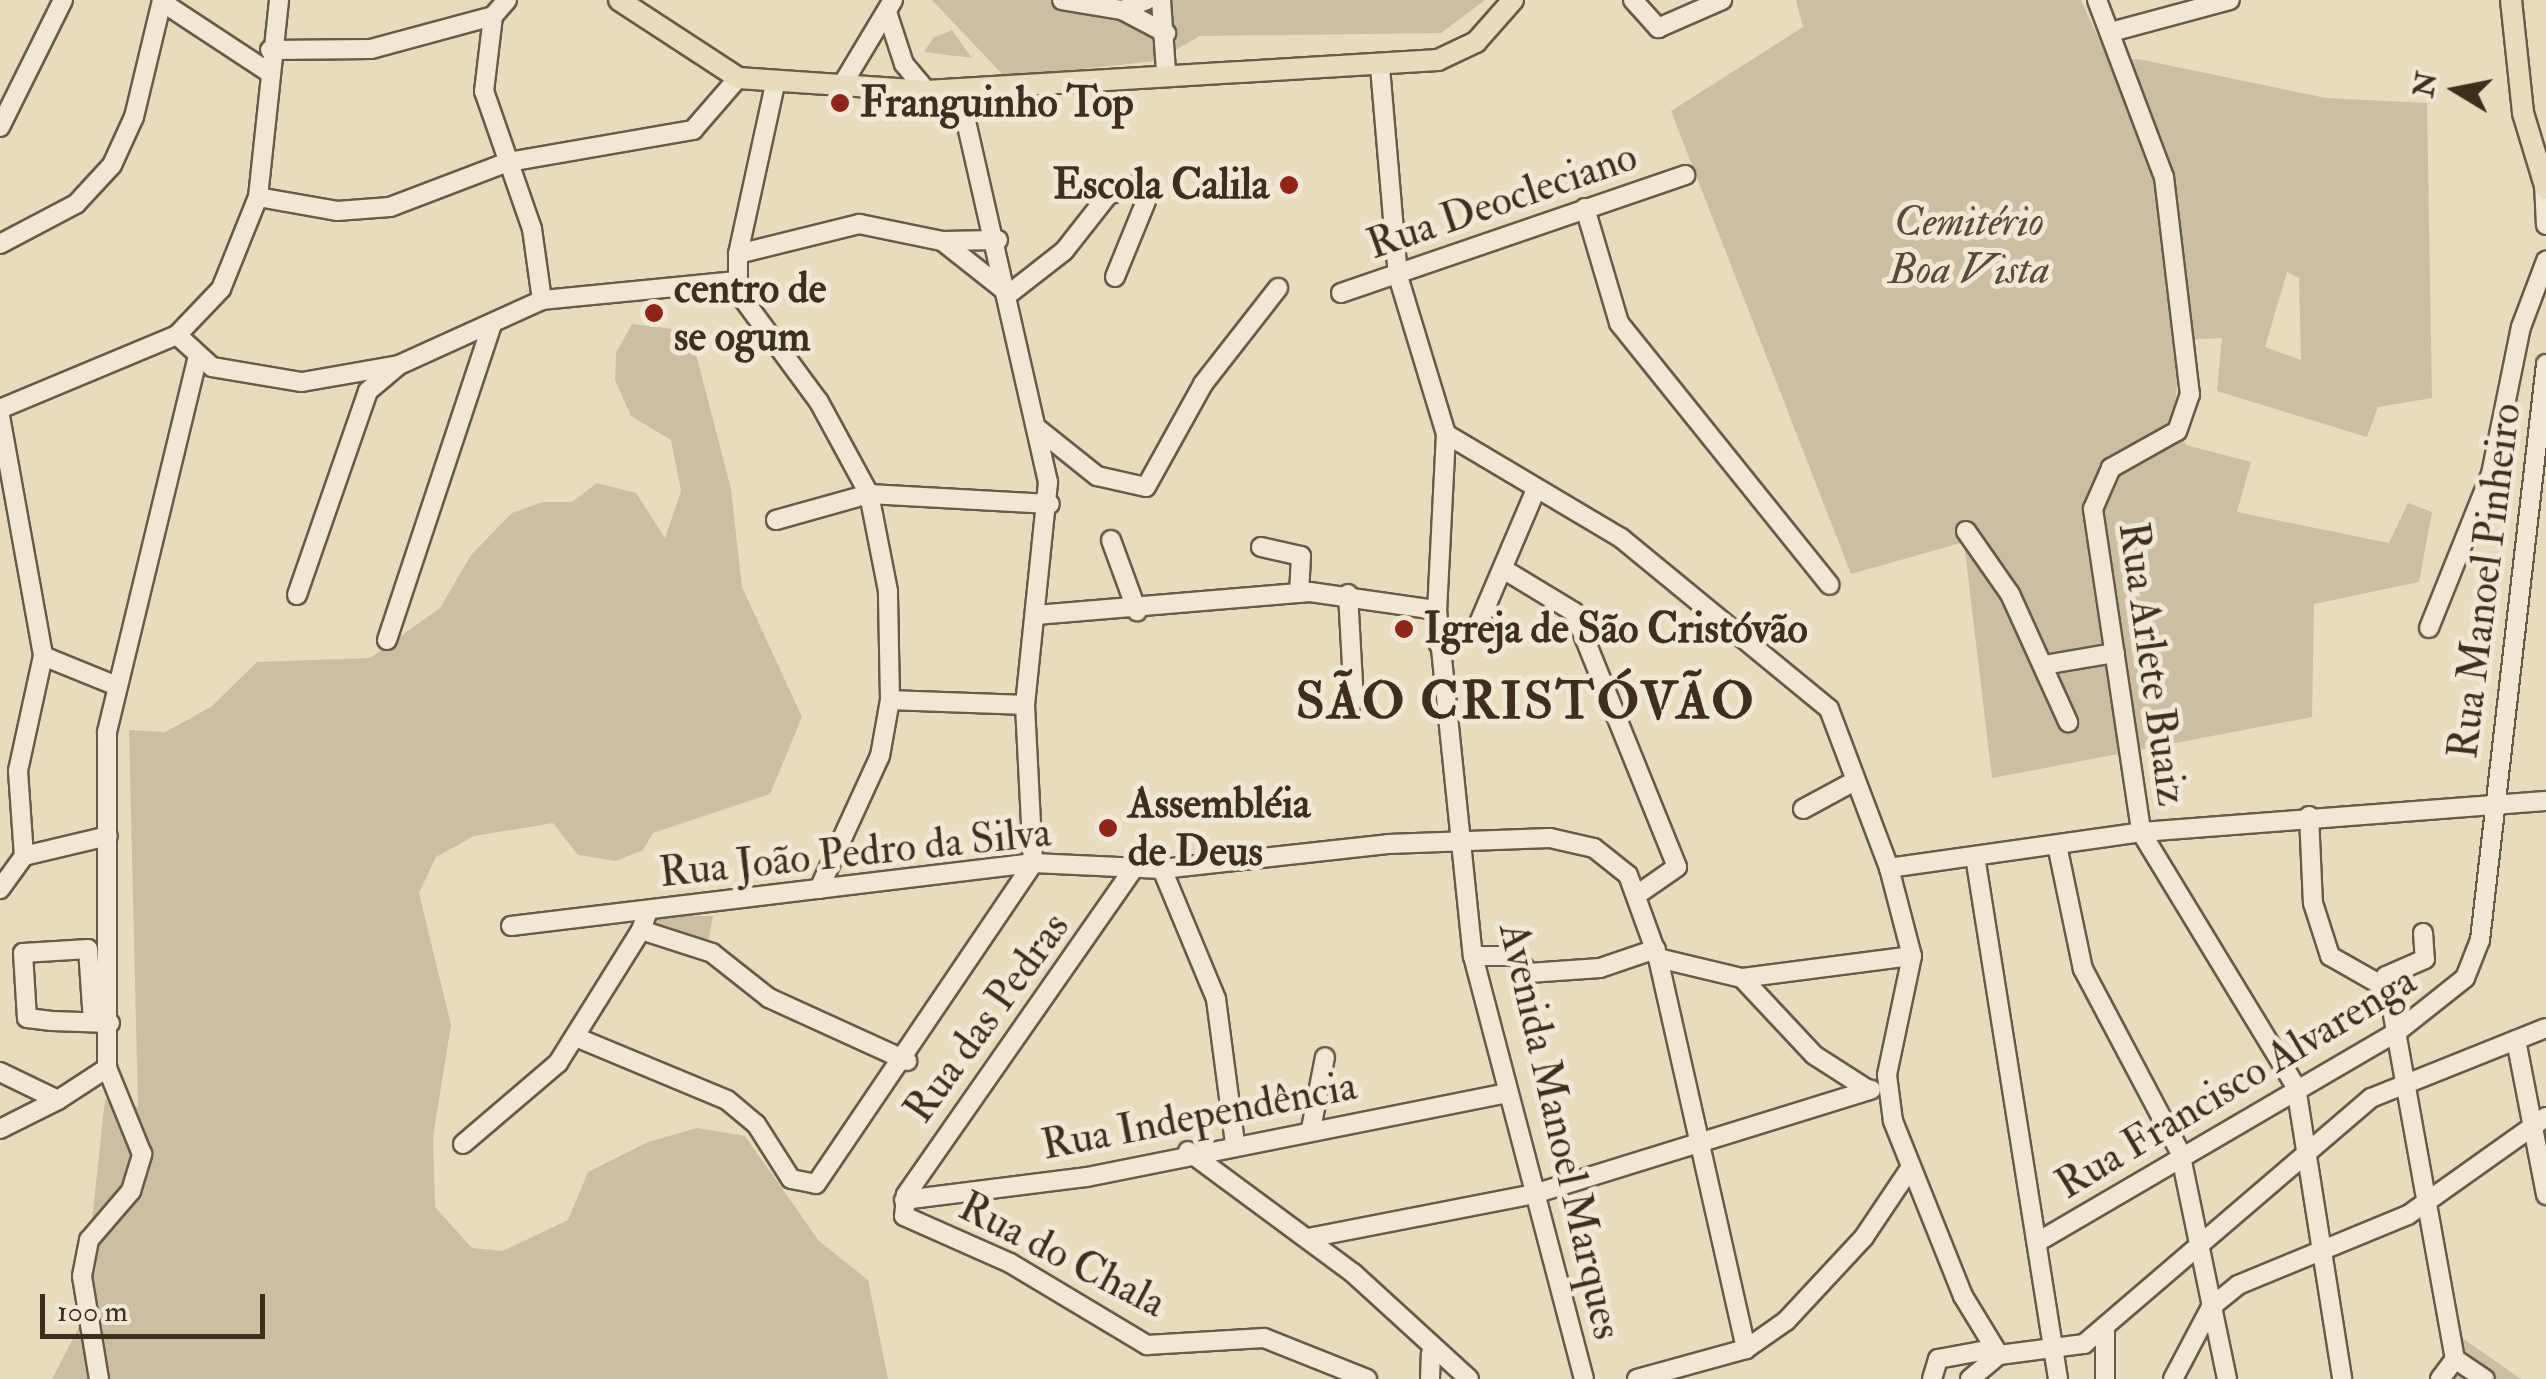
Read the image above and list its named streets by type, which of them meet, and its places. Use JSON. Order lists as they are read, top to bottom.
{
  "streets": {
    "street": [
      "Rua Deocleciano",
      "Rua Manoel Pinheiro",
      "Rua Arlete Buaiz",
      "Rua João Pedro da Silva",
      "Rua das Pedras",
      "Rua Francisco Alvarenga",
      "Rua Independência",
      "Avenida Manoel Marques",
      "Rua do Chala"
    ]
  },
  "crossings": [
    ["Rua Deocleciano", "Avenida Manoel Marques"],
    ["Rua Manoel Pinheiro", "Rua Francisco Alvarenga"],
    ["Rua Arlete Buaiz", "Rua Francisco Alvarenga"],
    ["Rua João Pedro da Silva", "Rua das Pedras"],
    ["Rua João Pedro da Silva", "Avenida Manoel Marques"],
    ["Rua das Pedras", "Rua Independência"],
    ["Rua das Pedras", "Rua do Chala"],
    ["Rua Independência", "Avenida Manoel Marques"],
    ["Rua Independência", "Rua do Chala"]
  ],
  "districts": ["SÃO CRISTÓVÃO"],
  "parks": ["Cemitério Boa Vista"],
  "places": [
    "Franguinho Top",
    "Escola Calila",
    "centro de se ogum",
    "Igreja de São Cristóvão",
    "Assembléia de Deus"
  ],
  "scale_bar": "100 m",
  "north": "left"
}
